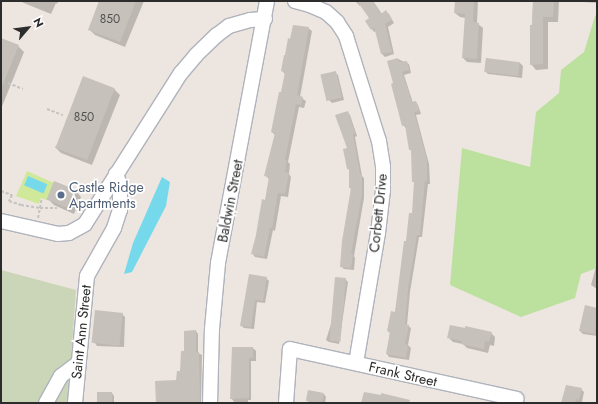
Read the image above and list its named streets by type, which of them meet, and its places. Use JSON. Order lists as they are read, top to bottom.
{
  "streets": {
    "street": [
      "Baldwin Street",
      "Corbett Drive",
      "Saint Ann Street",
      "Frank Street"
    ]
  },
  "crossings": [
    ["Corbett Drive", "Frank Street"]
  ],
  "places": ["Castle Ridge Apartments"],
  "house_numbers": ["850", "850"],
  "north": "top right"
}
